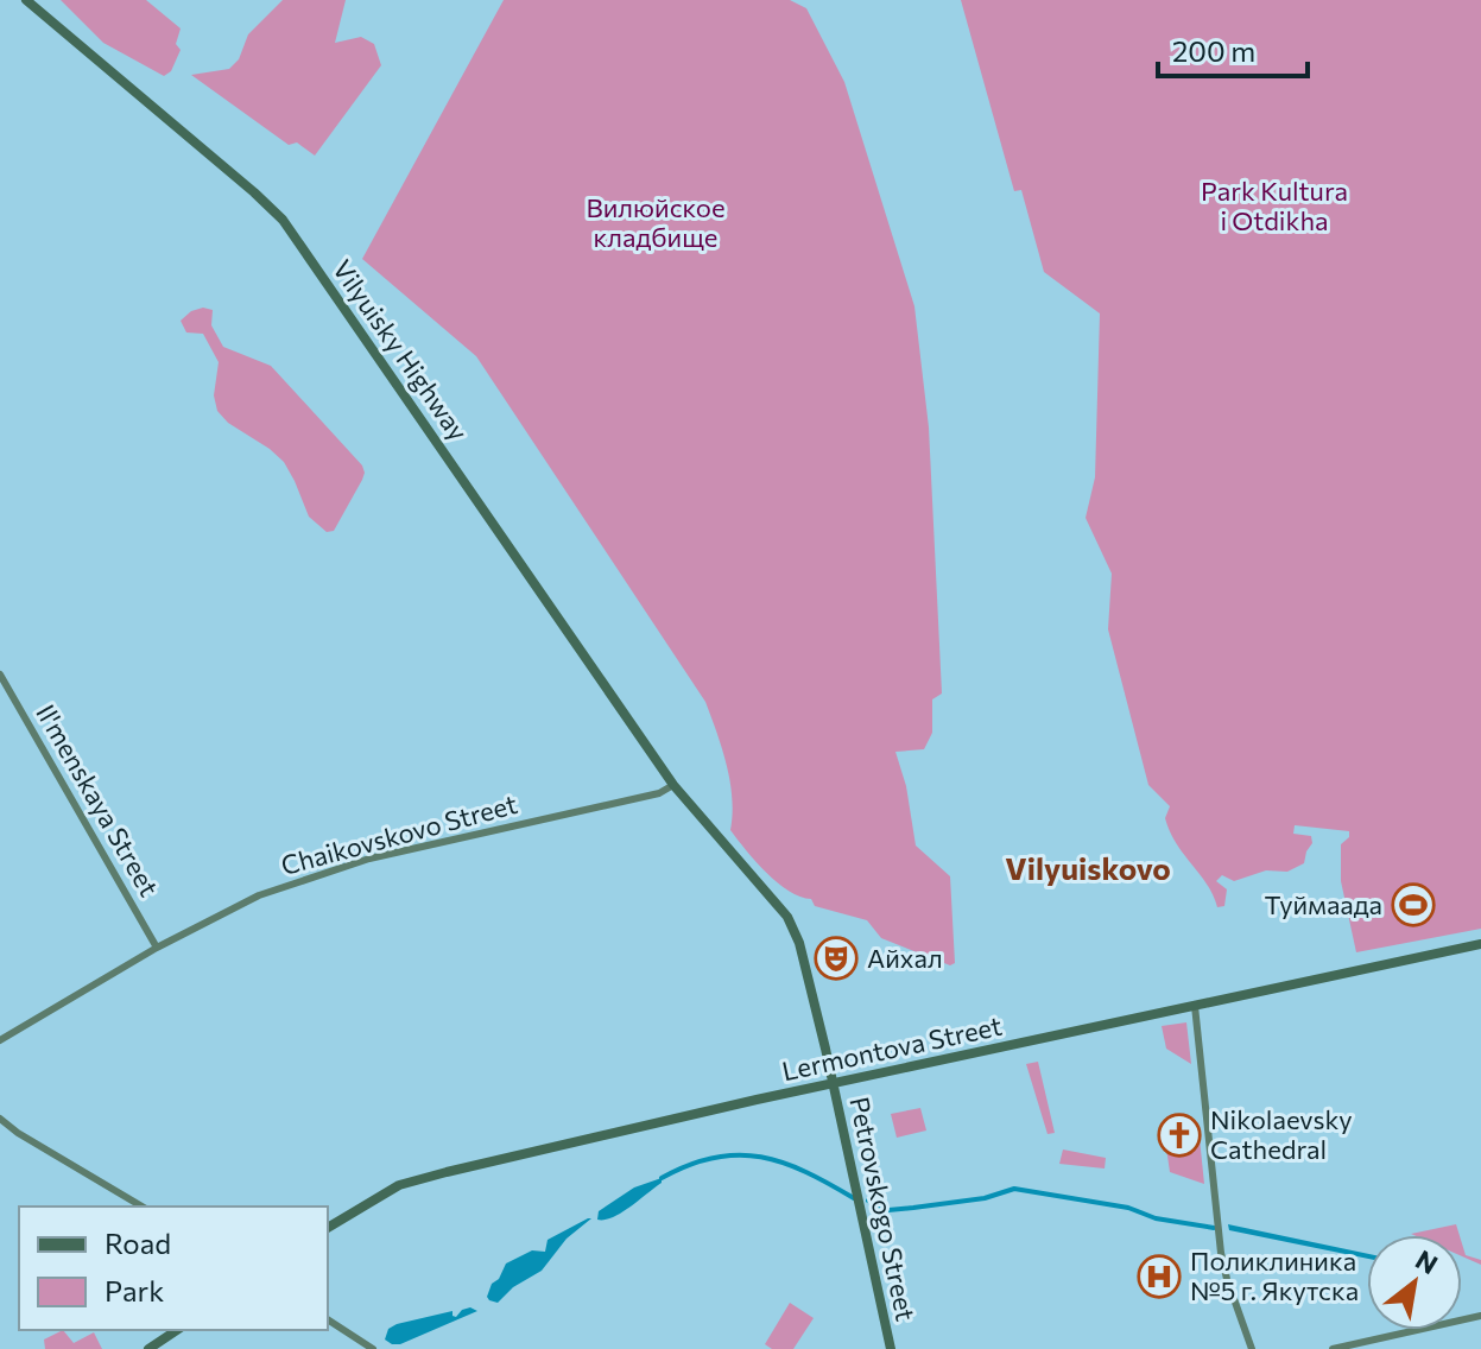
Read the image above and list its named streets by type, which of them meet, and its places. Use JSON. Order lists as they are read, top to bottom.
{
  "streets": {
    "main road": [
      "Vilyuisky Highway",
      "Il'menskaya Street",
      "Chaikovskovo Street",
      "Lermontova Street",
      "Petrovskogo Street"
    ]
  },
  "crossings": [
    ["Vilyuisky Highway", "Chaikovskovo Street"],
    ["Vilyuisky Highway", "Petrovskogo Street"],
    ["Il'menskaya Street", "Chaikovskovo Street"],
    ["Chaikovskovo Street", "Petrovskogo Street"],
    ["Lermontova Street", "Petrovskogo Street"]
  ],
  "districts": ["Vilyuiskovo"],
  "parks": ["Park Kultura i Otdikha", "Вилюйское кладбище"],
  "places": {
    "sports": ["Туймаада"],
    "theatre": ["Айхал"],
    "church": ["Nikolaevsky Cathedral"],
    "hospital": ["Поликлиника №5 г. Якутска"]
  },
  "legend": ["Road", "Park"],
  "scale_bar": "200 m",
  "north": "top right"
}
